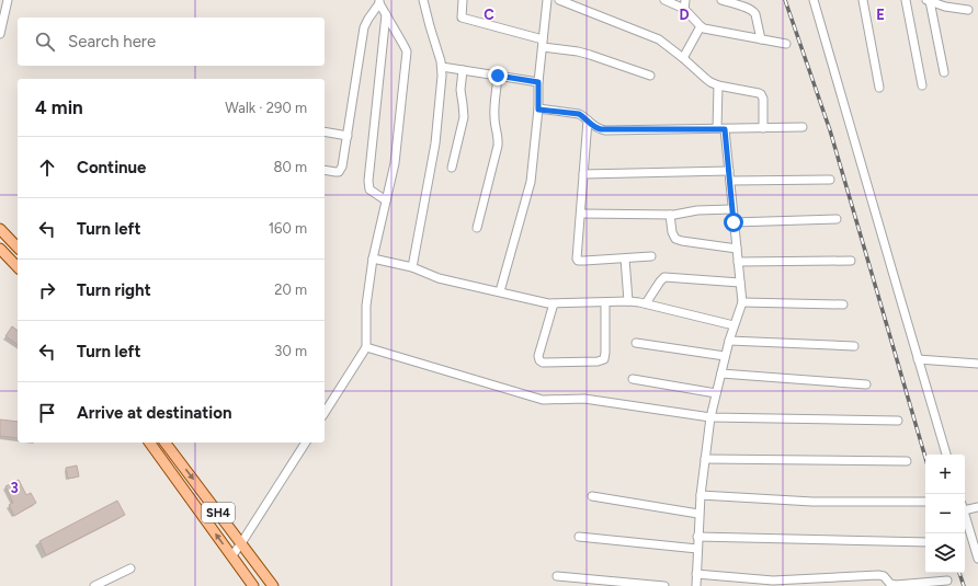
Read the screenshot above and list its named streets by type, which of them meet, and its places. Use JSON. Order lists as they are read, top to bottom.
{
  "streets": {
    "main road": ["SH4"]
  },
  "page": {
    "search": "Search here",
    "heading": ["4 min", "Walk · 290 m"],
    "list": [
      ["Continue", "80 m"],
      ["Turn left", "160 m"],
      ["Turn right", "20 m"],
      ["Turn left", "30 m"],
      "Arrive at destination"
    ],
    "map_buttons": ["+", "−"]
  },
  "grid": {
    "columns": ["C", "D", "E"],
    "rows": ["3"]
  }
}
